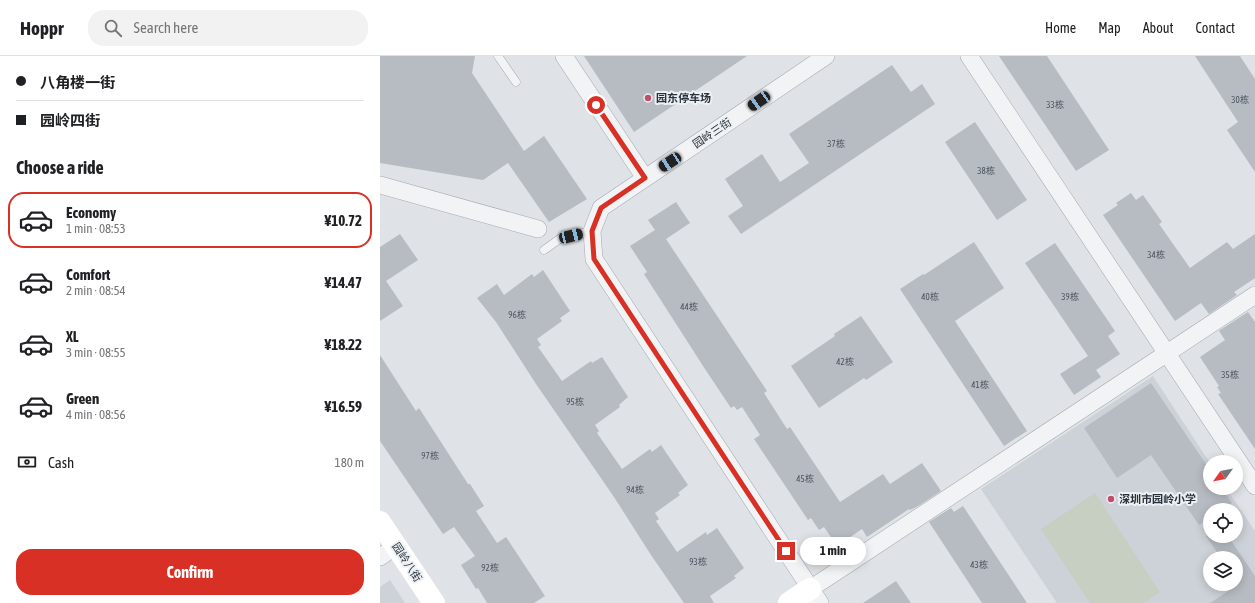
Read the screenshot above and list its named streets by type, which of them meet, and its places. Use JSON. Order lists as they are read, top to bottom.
{
  "streets": {
    "street": ["园岭三街", "园岭八街"]
  },
  "places": ["园东停车场", "深圳市园岭小学"],
  "house_numbers": [
    "30栋",
    "33栋",
    "37栋",
    "38栋",
    "34栋",
    "40栋",
    "39栋",
    "44栋",
    "96栋",
    "42栋",
    "35栋",
    "41栋",
    "95栋",
    "97栋",
    "45栋",
    "94栋",
    "93栋",
    "43栋",
    "92栋"
  ],
  "north": "bottom left",
  "page": {
    "header": "Hoppr",
    "search": "Search here",
    "nav": [
      "Home",
      "Map",
      "About",
      "Contact"
    ],
    "banner": ["八角楼一街", "园岭四街"],
    "heading": "Choose a ride",
    "list": [
      {
        "name": "Economy",
        "note": "1 min · 08:53",
        "value": "¥10.72"
      },
      {
        "name": "Comfort",
        "note": "2 min · 08:54",
        "value": "¥14.47"
      },
      {
        "name": "XL",
        "note": "3 min · 08:55",
        "value": "¥18.22"
      },
      {
        "name": "Green",
        "note": "4 min · 08:56",
        "value": "¥16.59"
      }
    ],
    "pay": ["Cash", "180 m"],
    "bubble": "1 min",
    "buttons": "Confirm"
  }
}
